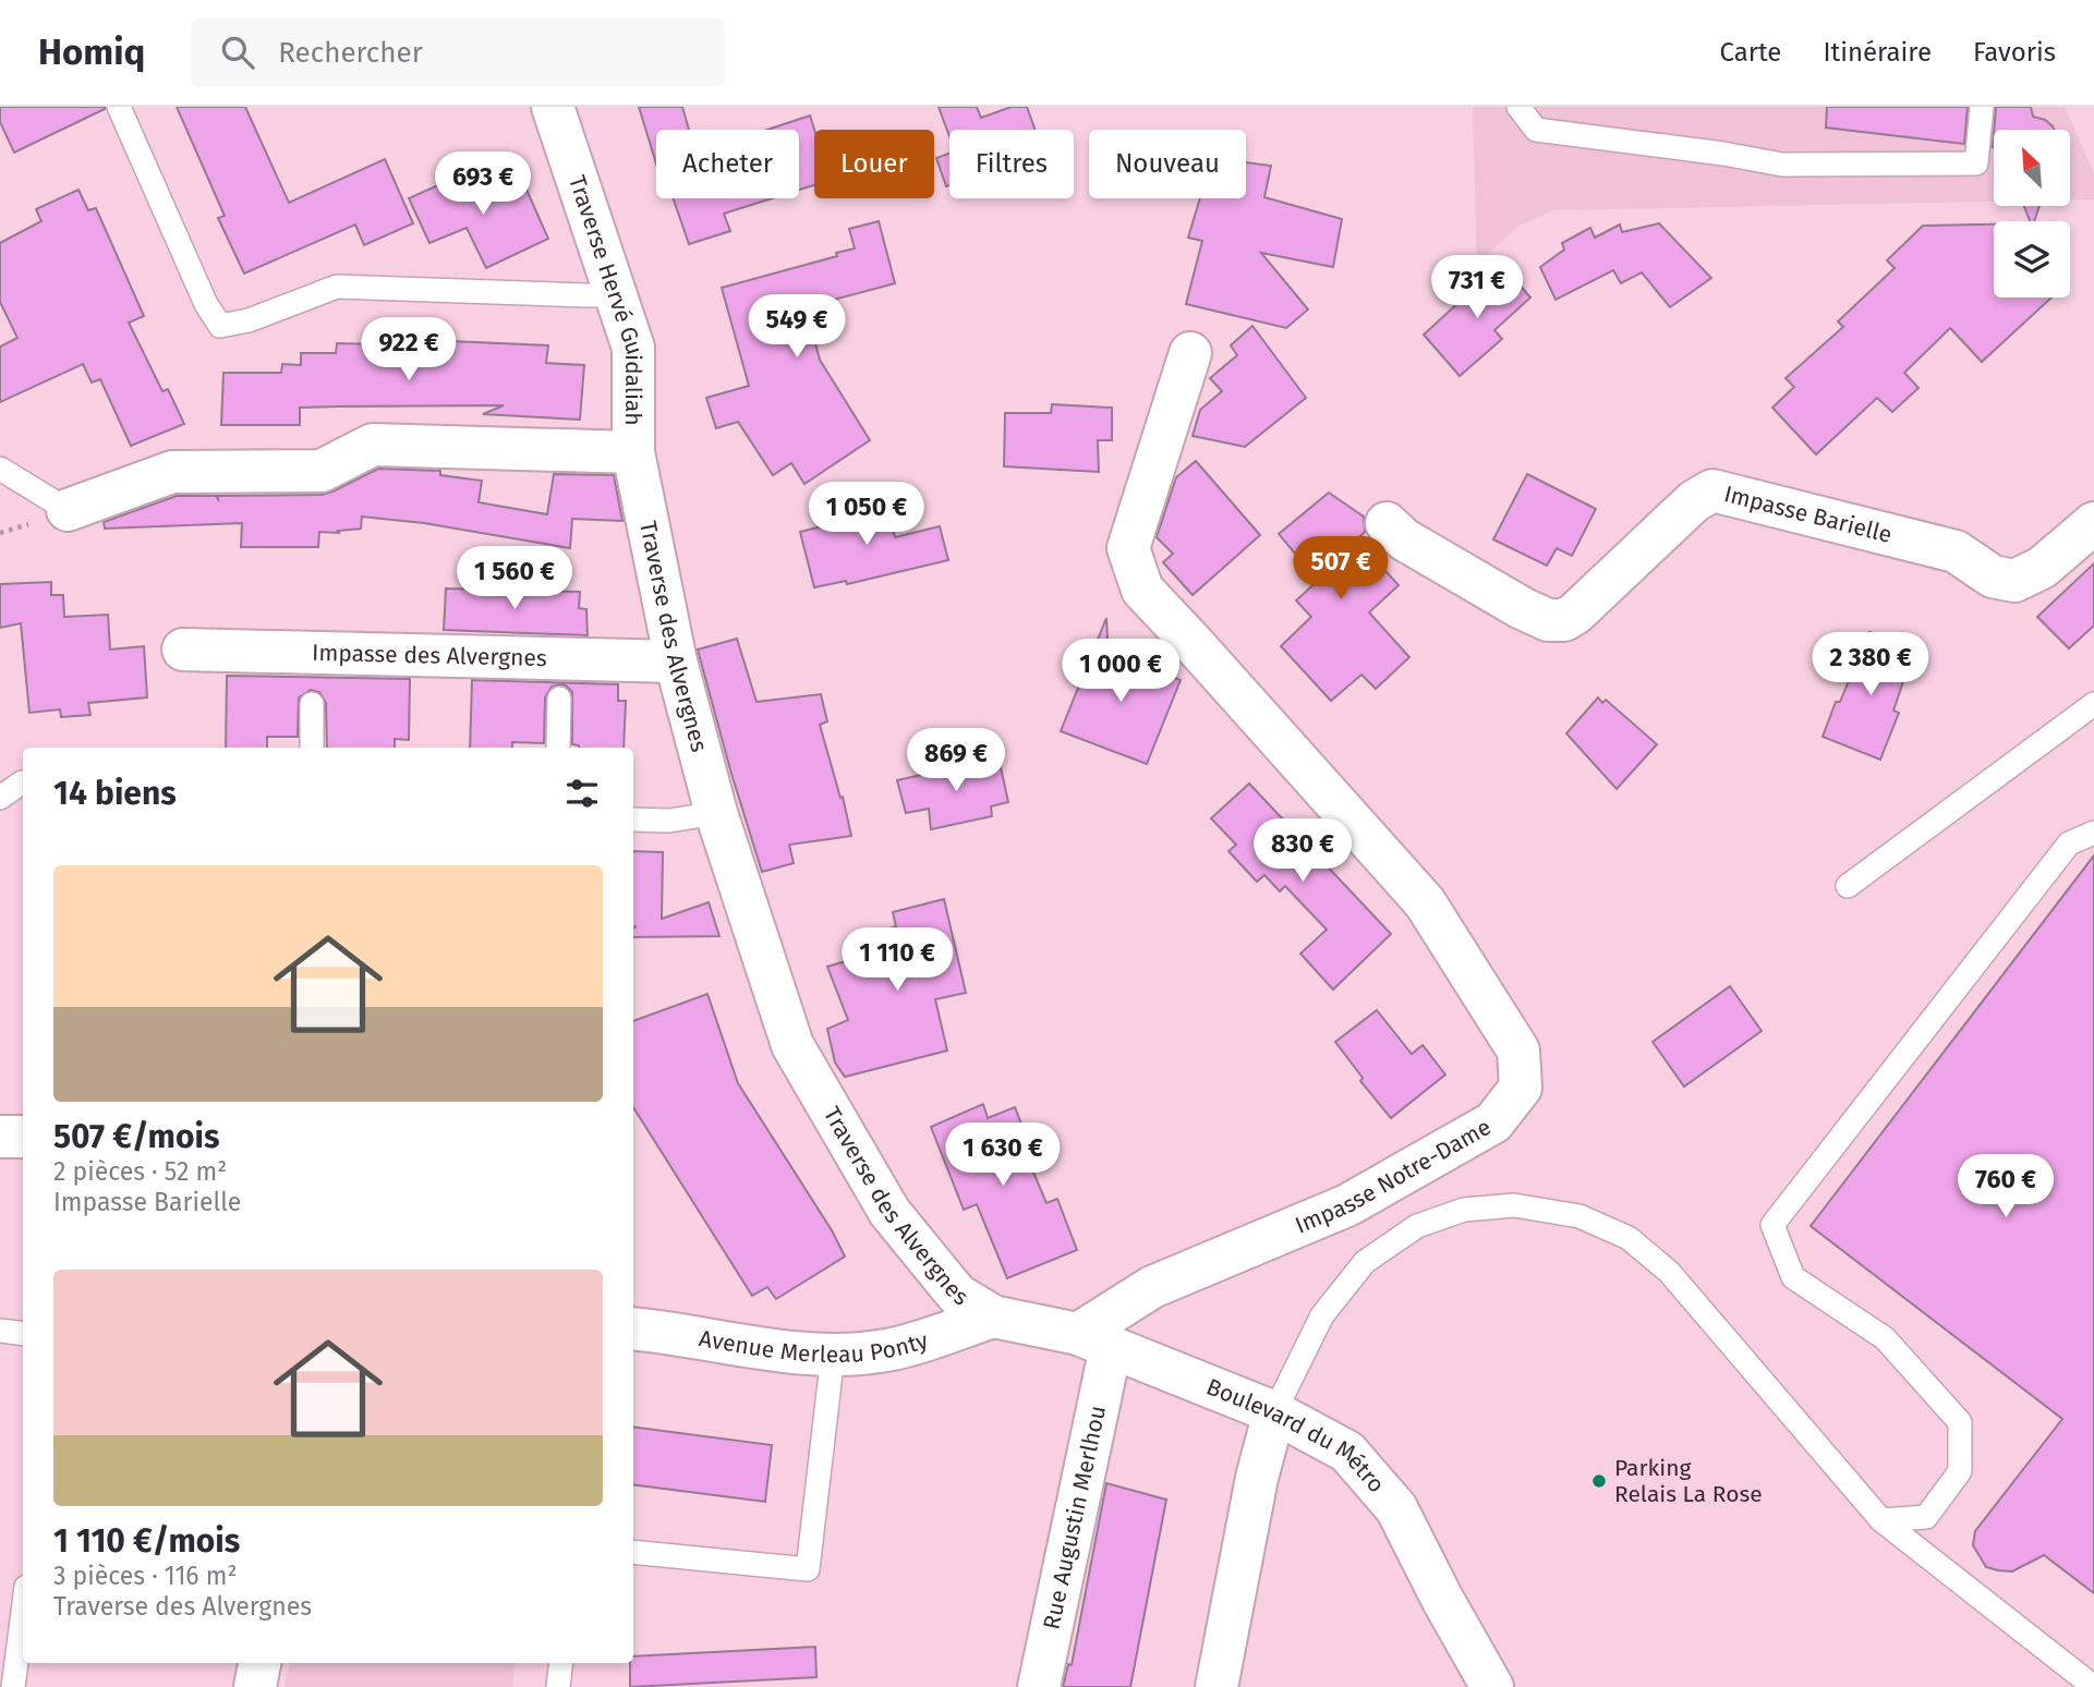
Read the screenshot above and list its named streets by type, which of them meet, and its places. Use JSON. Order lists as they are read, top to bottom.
{
  "streets": {
    "street": [
      "Traverse Hervé Guidaliah",
      "Impasse Barielle",
      "Traverse des Alvergnes",
      "Impasse des Alvergnes",
      "Impasse Notre-Dame",
      "Avenue Merleau Ponty",
      "Boulevard du Métro",
      "Rue Augustin Merlhou"
    ]
  },
  "crossings": [
    ["Traverse Hervé Guidaliah", "Traverse des Alvergnes"],
    ["Traverse des Alvergnes", "Impasse des Alvergnes"],
    ["Traverse des Alvergnes", "Avenue Merleau Ponty"],
    ["Traverse des Alvergnes", "Boulevard du Métro"],
    ["Impasse Notre-Dame", "Boulevard du Métro"],
    ["Impasse Notre-Dame", "Rue Augustin Merlhou"],
    ["Avenue Merleau Ponty", "Boulevard du Métro"],
    ["Boulevard du Métro", "Rue Augustin Merlhou"]
  ],
  "places": ["Parking Relais La Rose"],
  "north": "top left",
  "page": {
    "header": "Homiq",
    "search": "Rechercher",
    "nav": ["Carte", "Itinéraire", "Favoris"],
    "chip": [
      "Acheter",
      "Louer",
      "Filtres",
      "Nouveau"
    ],
    "price": [
      "693 €",
      "731 €",
      "549 €",
      "922 €",
      "1 050 €",
      "507 €",
      "1 560 €",
      "2 380 €",
      "1 000 €",
      "869 €",
      "830 €",
      "1 110 €",
      "1 630 €",
      "760 €"
    ],
    "heading": "14 biens",
    "list": [
      {
        "name": "507 €/mois",
        "note": "2 pièces · 52 m² · Impasse Barielle"
      },
      {
        "name": "1 110 €/mois",
        "note": "3 pièces · 116 m² · Traverse des Alvergnes"
      }
    ]
  }
}
